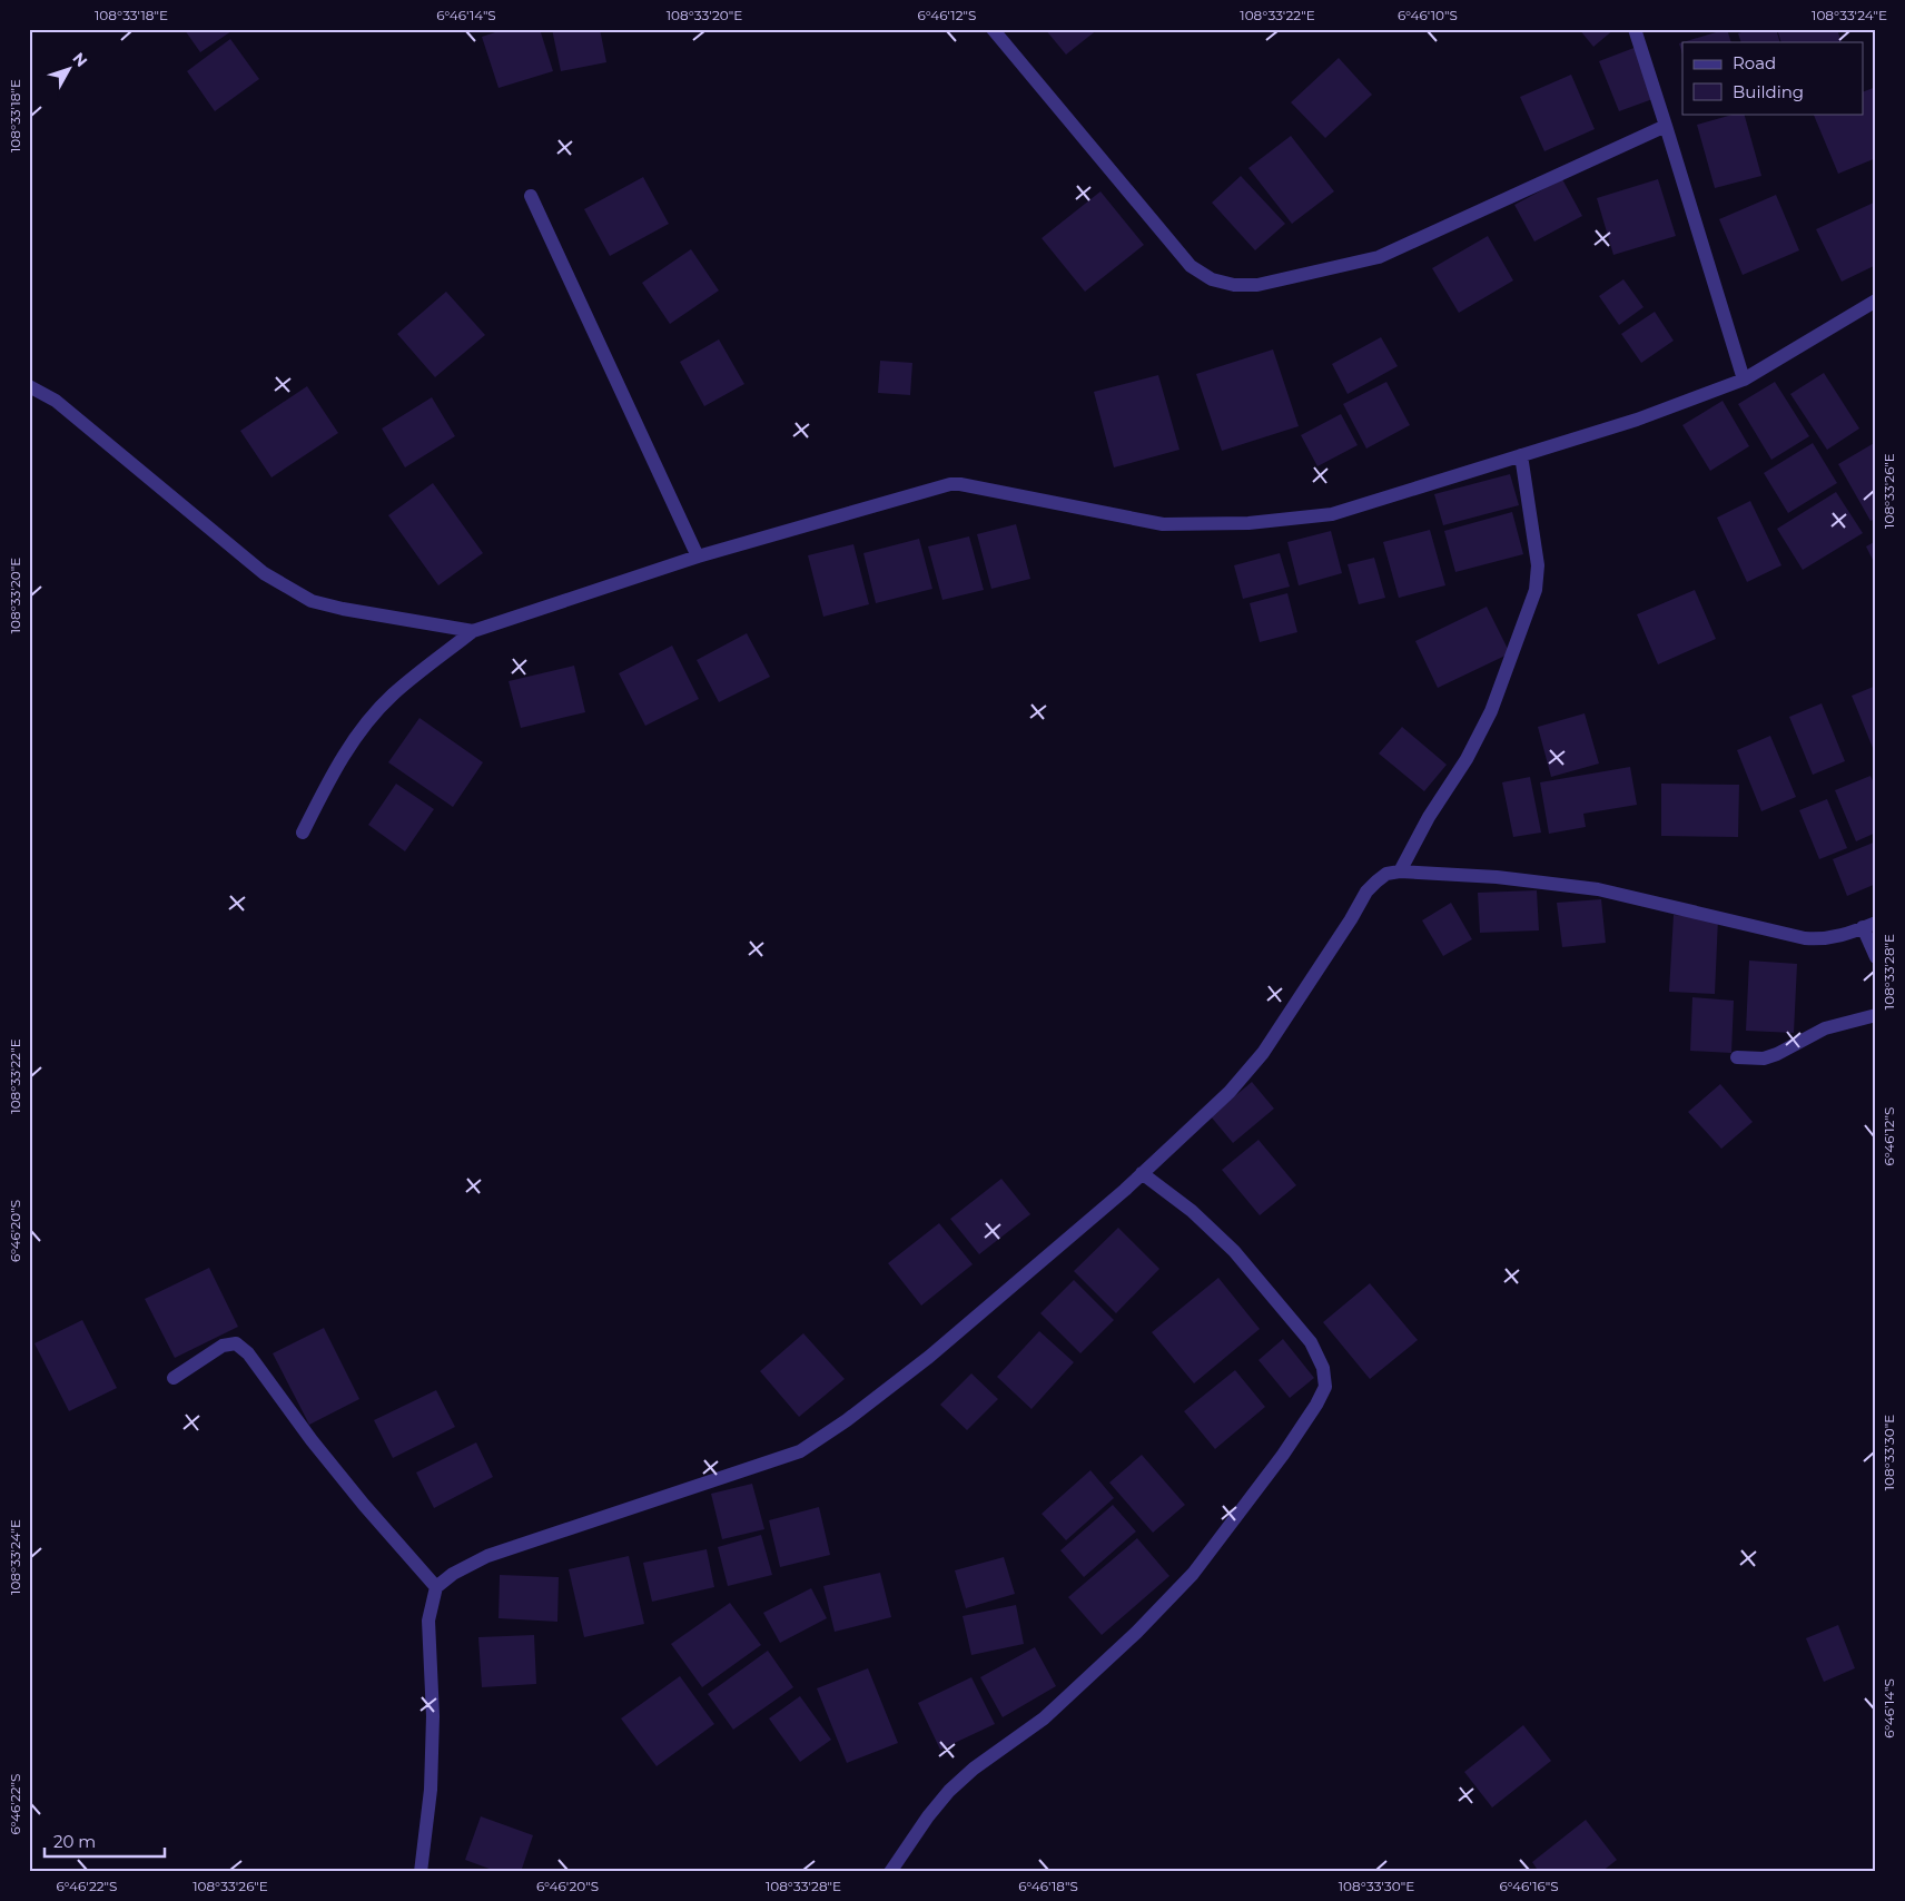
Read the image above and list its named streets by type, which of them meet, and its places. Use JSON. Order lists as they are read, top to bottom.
{
  "legend": ["Road", "Building"],
  "scale_bar": "20 m",
  "north": "top right",
  "coordinates": [
    "108°33'18\"E",
    "6°46'14\"S",
    "108°33'20\"E",
    "6°46'12\"S",
    "108°33'22\"E",
    "6°46'10\"S",
    "108°33'24\"E",
    "108°33'26\"E",
    "108°33'28\"E",
    "6°46'20\"S",
    "108°33'30\"E",
    "6°46'22\"S",
    "6°46'18\"S",
    "6°46'16\"S"
  ]
}
